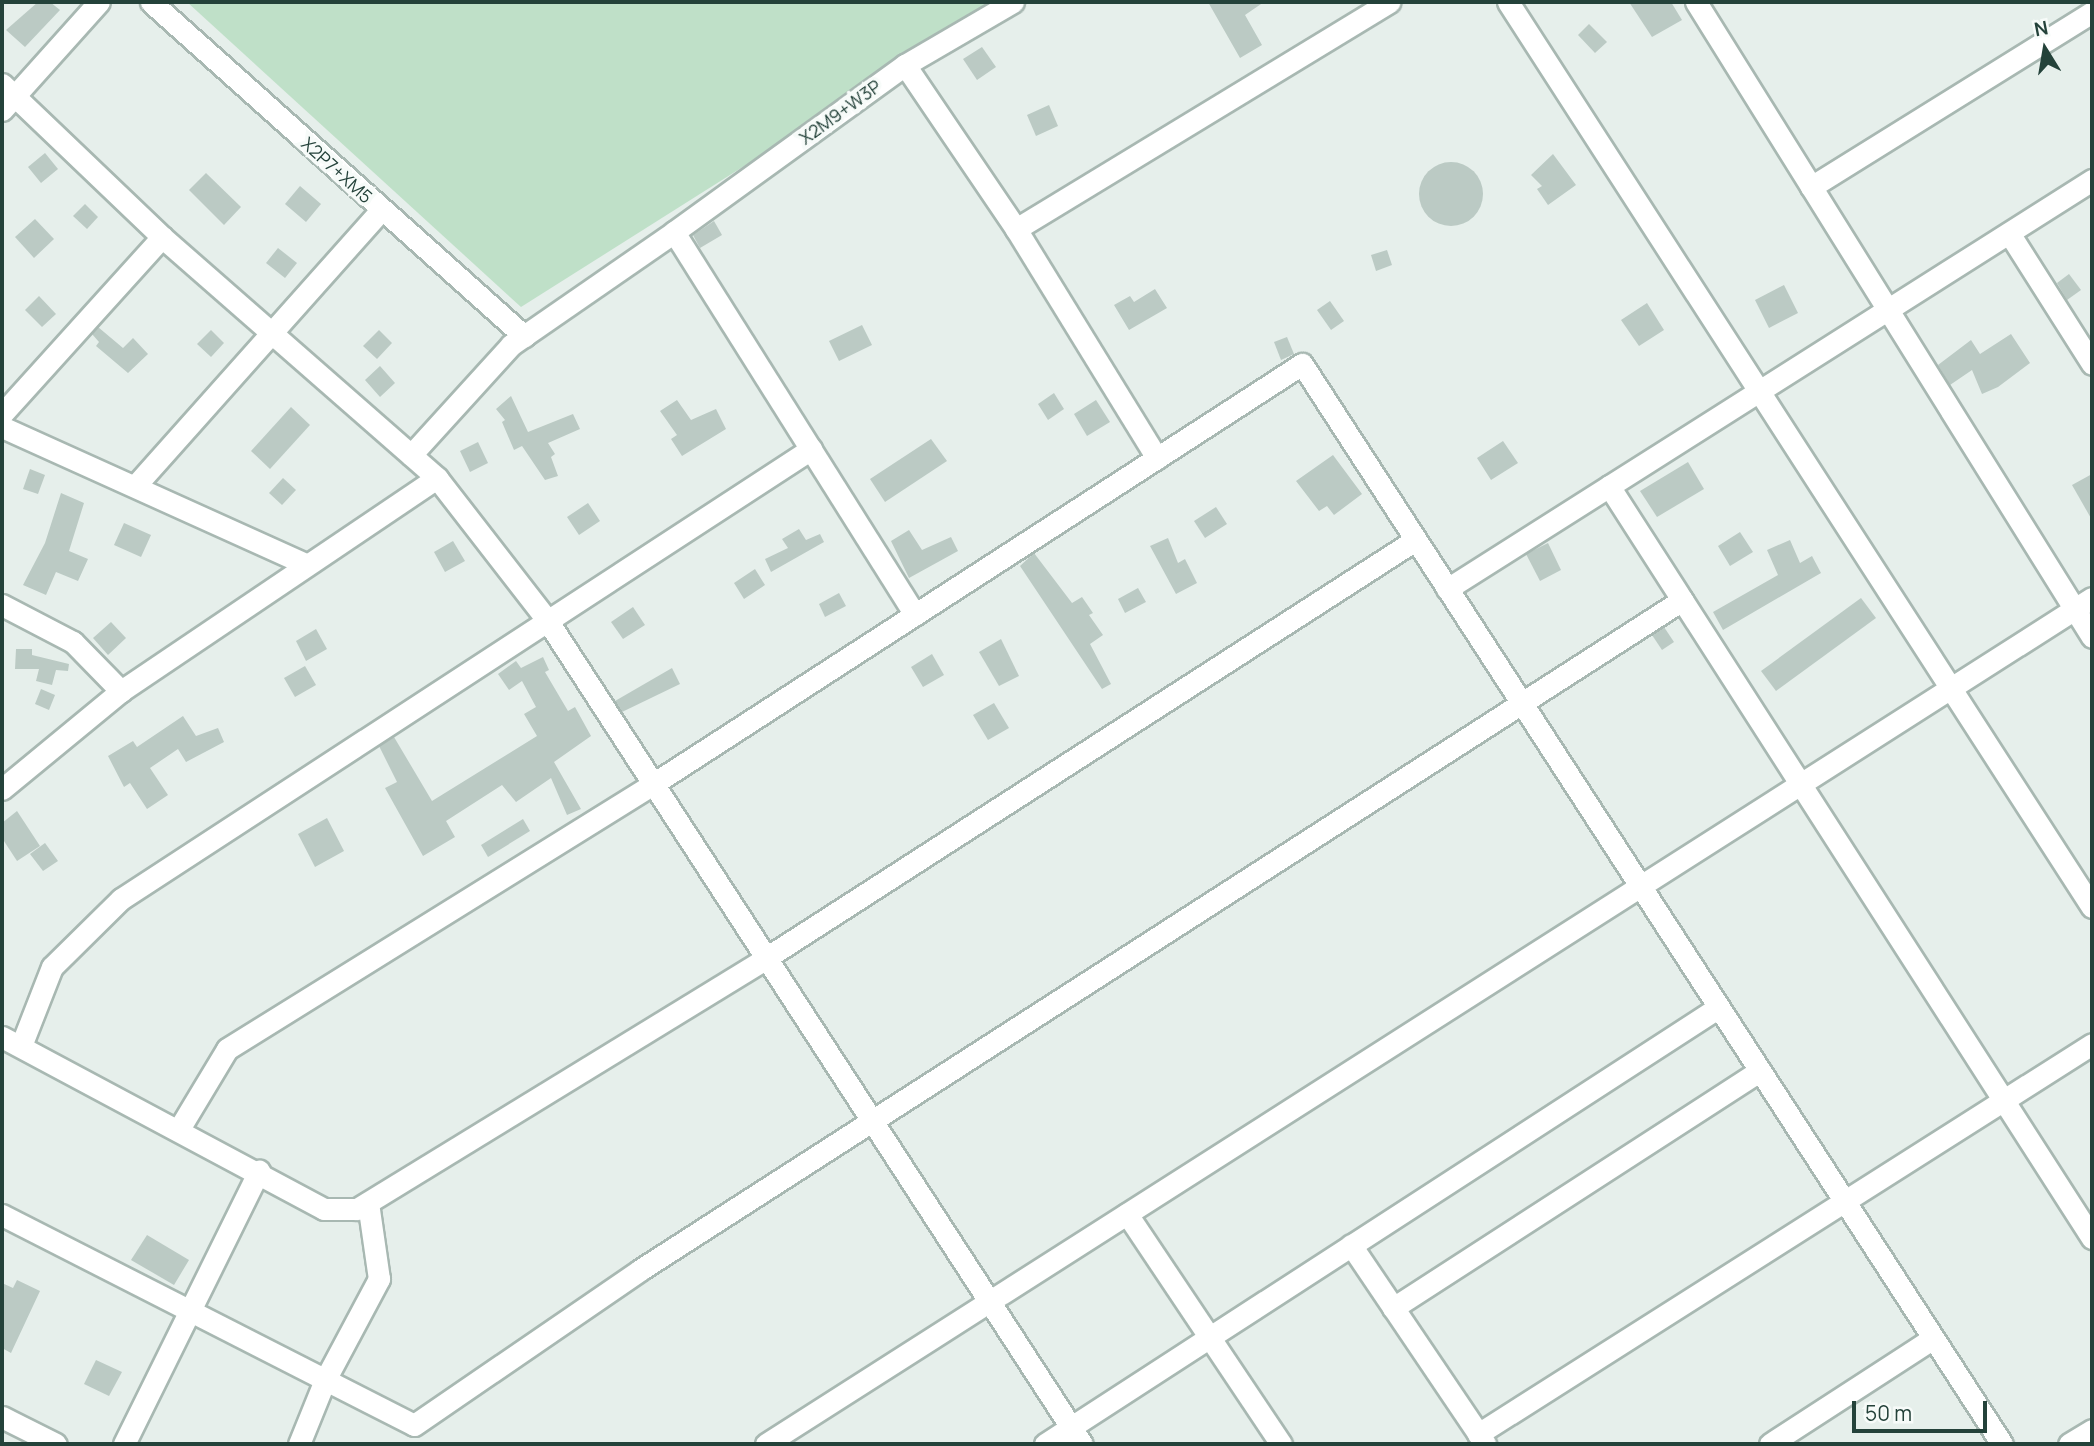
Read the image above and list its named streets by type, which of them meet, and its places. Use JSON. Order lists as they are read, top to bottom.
{
  "streets": {
    "street": ["X2M9+W3P", "X2P7+XM5"]
  },
  "crossings": [
    ["X2M9+W3P", "X2P7+XM5"]
  ],
  "scale_bar": "50 m",
  "north": "top"
}
